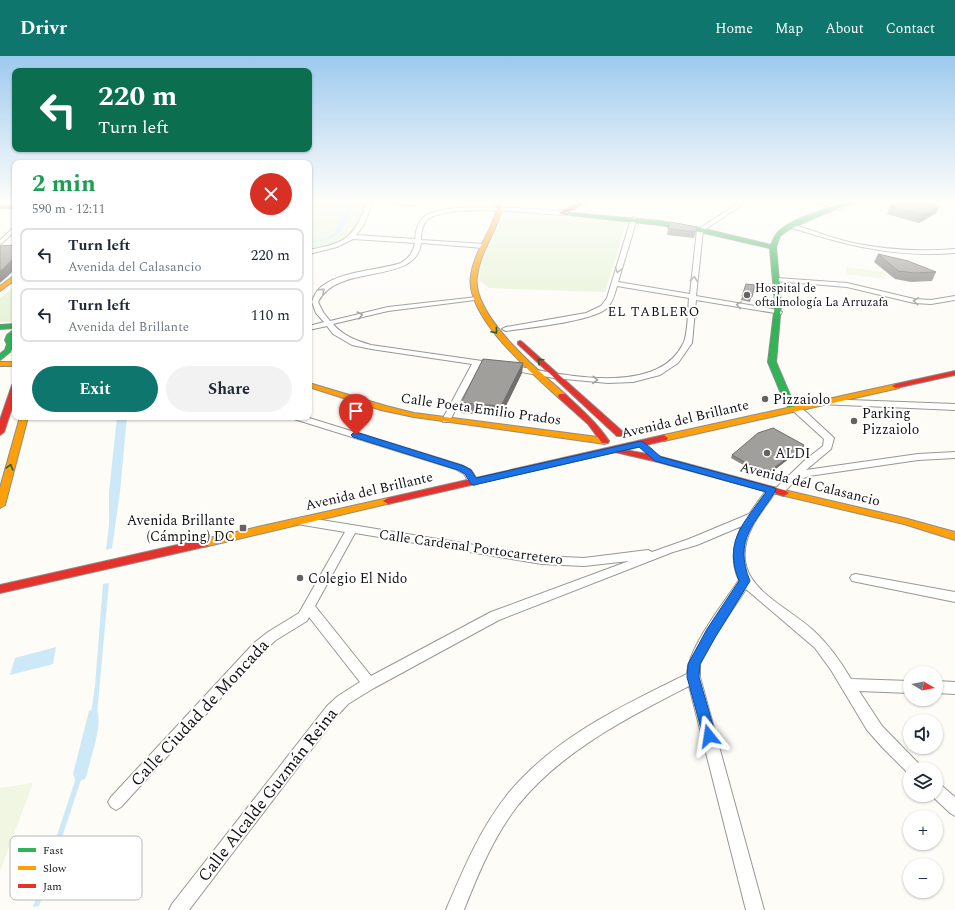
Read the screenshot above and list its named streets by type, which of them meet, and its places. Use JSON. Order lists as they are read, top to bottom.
{
  "streets": {
    "street": [
      "Calle Poeta Emilio Prados",
      "Avenida del Brillante",
      "Avenida del Calasancio",
      "Calle Cardenal Portocarretero",
      "Calle Ciudad de Moncada",
      "Calle Alcalde Guzmán Reina"
    ]
  },
  "crossings": [
    ["Avenida del Brillante", "Avenida del Calasancio"],
    ["Avenida del Brillante", "Calle Cardenal Portocarretero"],
    ["Calle Cardenal Portocarretero", "Calle Ciudad de Moncada"],
    ["Calle Cardenal Portocarretero", "Calle Alcalde Guzmán Reina"]
  ],
  "districts": ["EL TABLERO"],
  "places": {
    "other": [
      "Hospital de oftalmología La Arruzafa",
      "Pizzaiolo",
      "Parking Pizzaiolo",
      "ALDI",
      "Colegio El Nido"
    ],
    "transit": ["Avenida Brillante (Cámping) DC"]
  },
  "legend": ["Fast", "Slow", "Jam"],
  "north": "right",
  "page": {
    "header": "Drivr",
    "nav": [
      "Home",
      "Map",
      "About",
      "Contact"
    ],
    "turn": ["220 m", "Turn left"],
    "heading": ["2 min", "590 m · 12:11"],
    "list": [
      {
        "name": "Turn left",
        "note": "Avenida del Calasancio",
        "value": "220 m"
      },
      {
        "name": "Turn left",
        "note": "Avenida del Brillante",
        "value": "110 m"
      }
    ],
    "buttons": ["Exit", "Share"],
    "map_buttons": ["+", "−"]
  }
}
